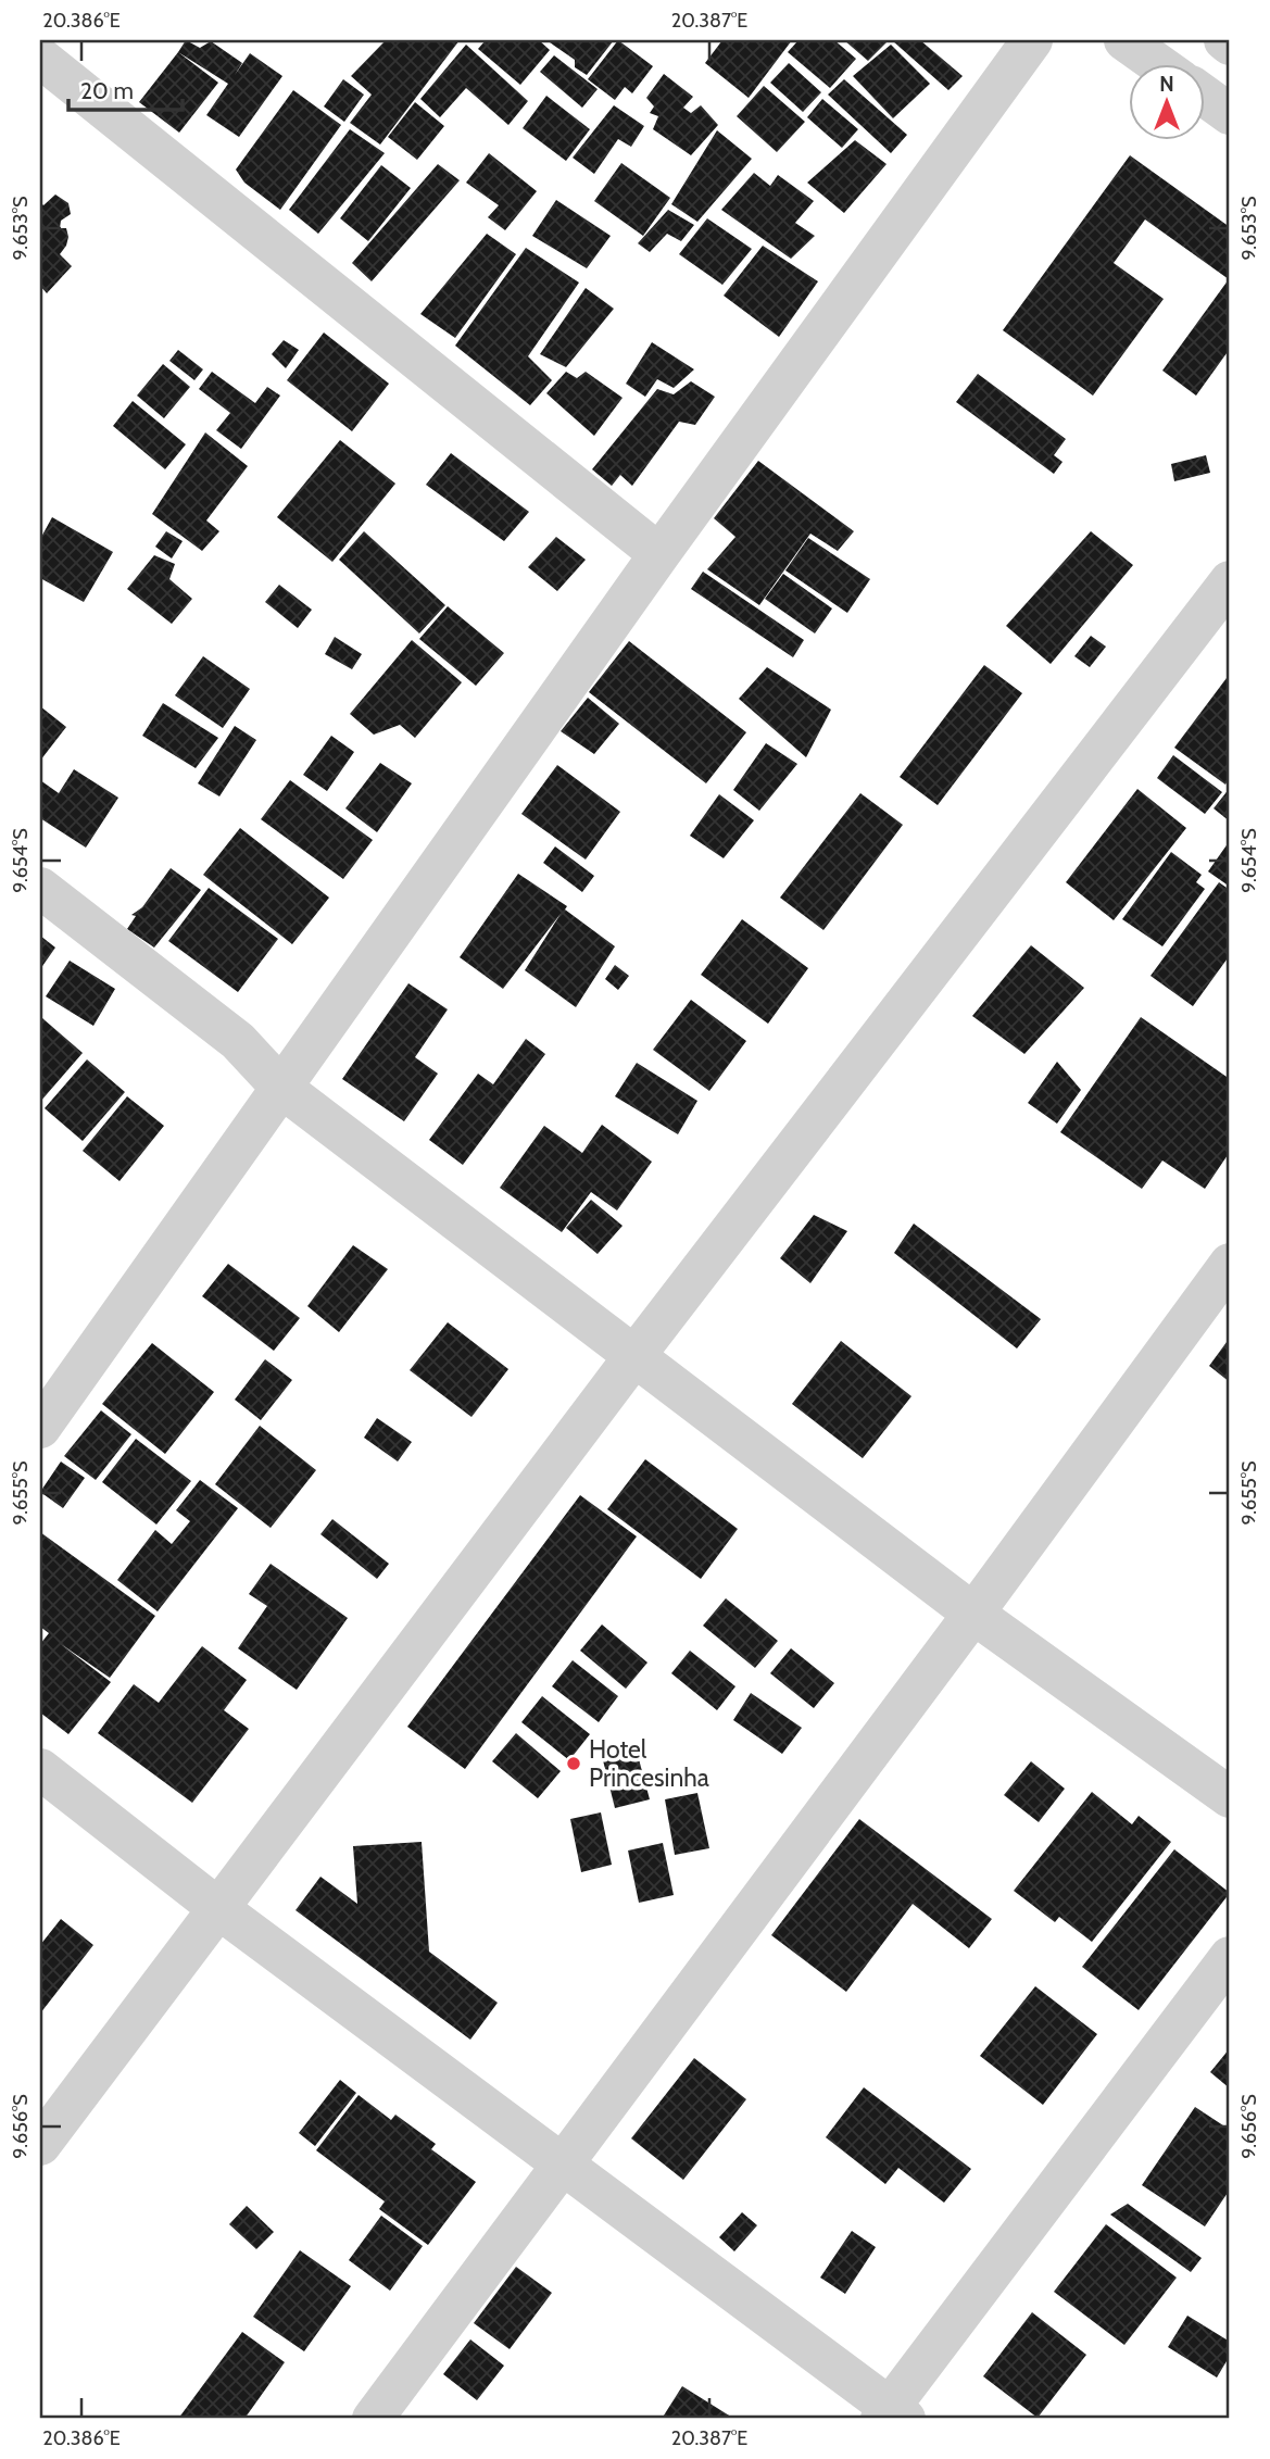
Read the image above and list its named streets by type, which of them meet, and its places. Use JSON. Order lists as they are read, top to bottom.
{
  "places": ["Hotel Princesinha"],
  "scale_bar": "20 m",
  "north": "top",
  "coordinates": [
    "20.386°E",
    "20.387°E",
    "9.653°S",
    "9.654°S",
    "9.655°S",
    "9.656°S"
  ]
}
